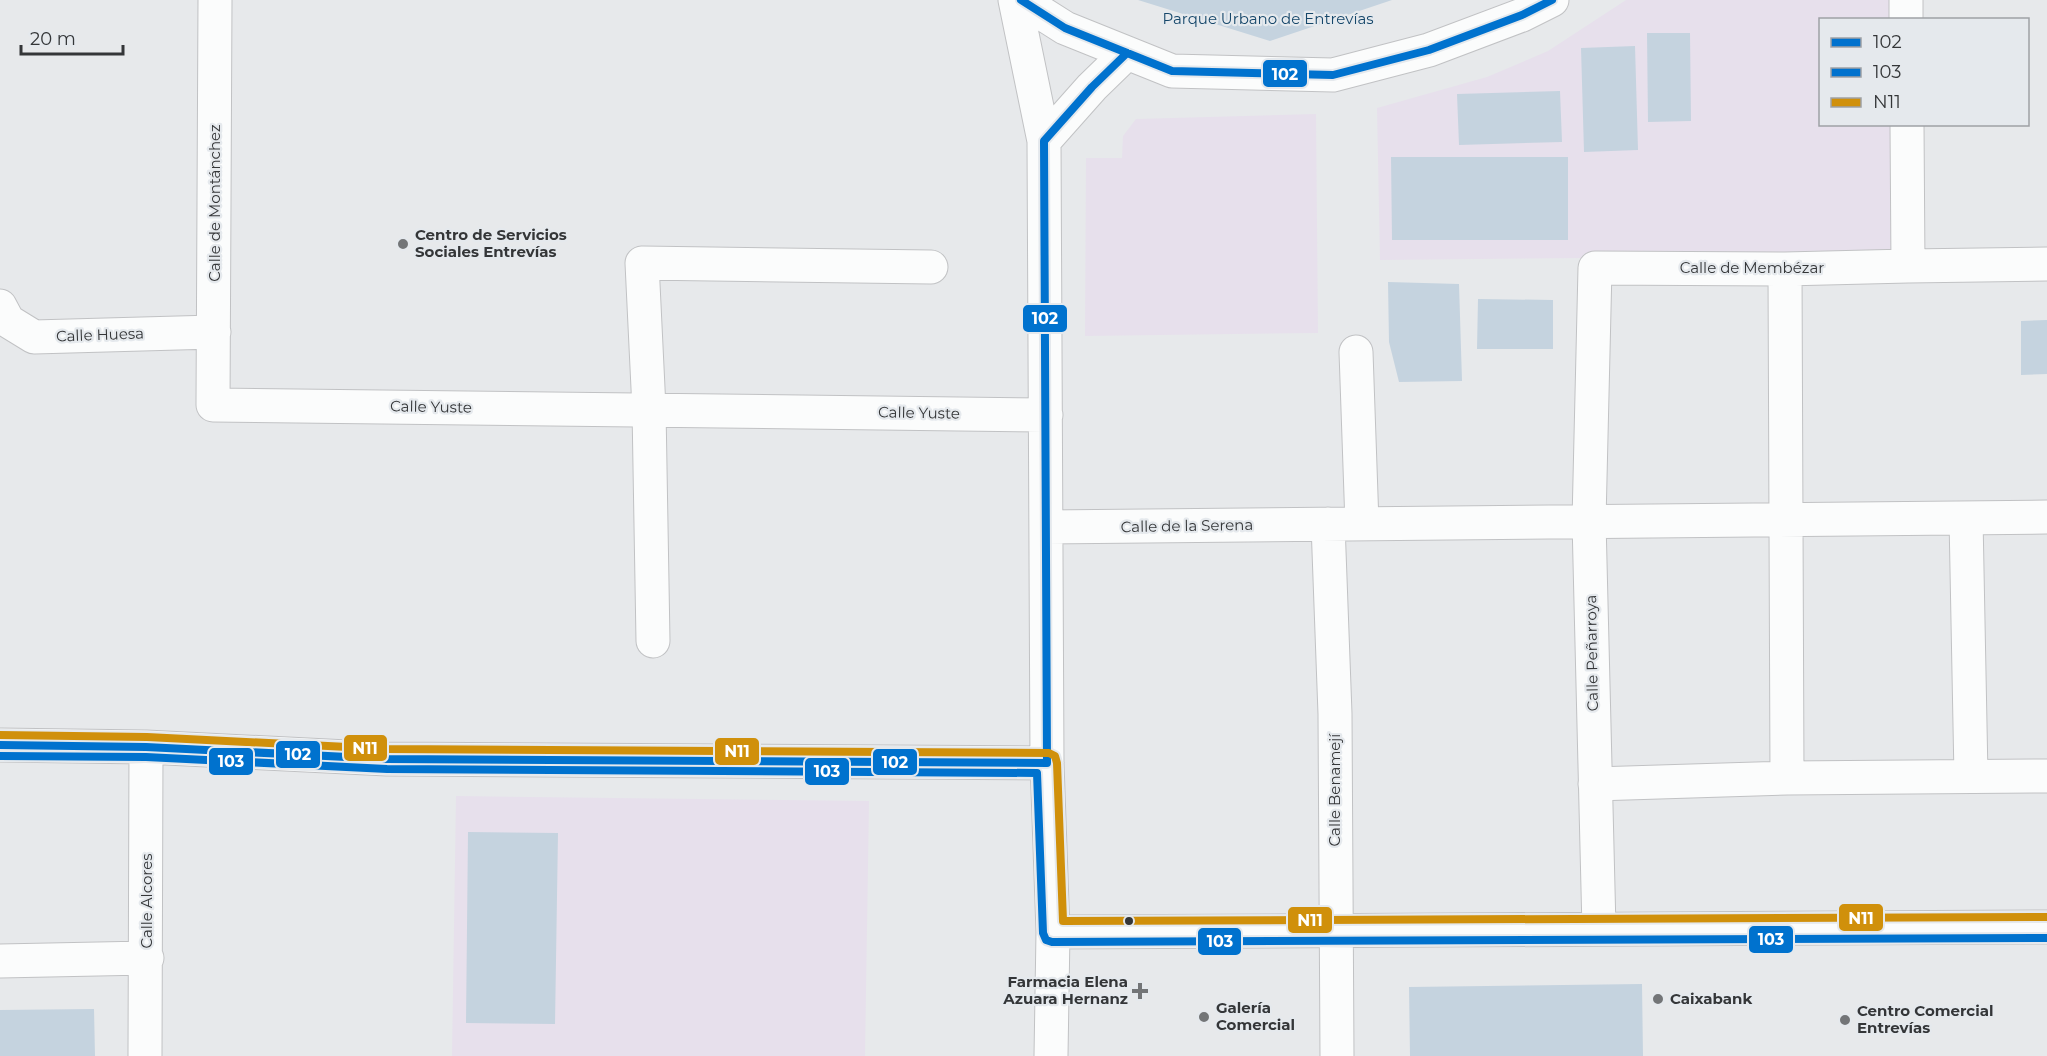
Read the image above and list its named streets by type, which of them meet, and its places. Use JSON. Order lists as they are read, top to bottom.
{
  "streets": {
    "street": [
      "Calle de Montánchez",
      "Calle de Membézar",
      "Calle Huesa",
      "Calle Yuste",
      "Calle de la Serena",
      "Calle Peñarroya",
      "Calle Benamejí",
      "Calle Alcores"
    ]
  },
  "crossings": [
    ["Calle de Montánchez", "Calle Huesa"],
    ["Calle de Montánchez", "Calle Yuste"],
    ["Calle de Membézar", "Calle Peñarroya"],
    ["Calle de la Serena", "Calle Benamejí"]
  ],
  "parks": ["Parque Urbano de Entrevías"],
  "places": {
    "other": [
      "Centro de Servicios Sociales Entrevías",
      "Caixabank",
      "Galería Comercial",
      "Centro Comercial Entrevías"
    ],
    "health": ["Farmacia Elena Azuara Hernanz"]
  },
  "lines": ["transit line 102", "transit line N11", "transit line 103"],
  "legend": ["102", "103", "N11"],
  "scale_bar": "20 m"
}
